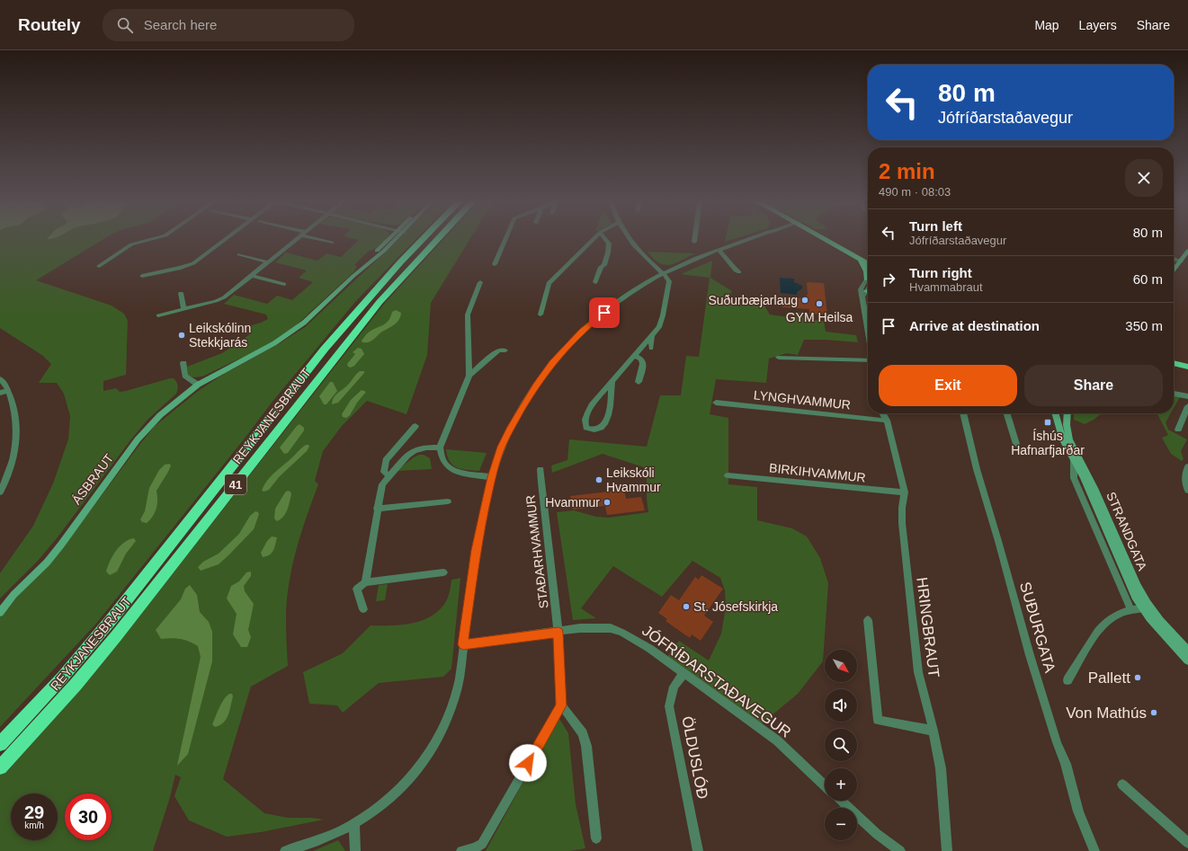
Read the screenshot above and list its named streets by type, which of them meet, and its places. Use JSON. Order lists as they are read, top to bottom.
{
  "streets": {
    "highway": ["REYKJANESBRAUT", "41"],
    "street": [
      "LYNGHVAMMUR",
      "BIRKIHVAMMUR",
      "ÁSBRAUT",
      "STRANDGATA",
      "STAÐARHVAMMUR",
      "HRINGBRAUT",
      "SUÐURGATA",
      "JÓFRÍÐARSTAÐAVEGUR",
      "ÖLDUSLÓÐ"
    ]
  },
  "crossings": [
    ["LYNGHVAMMUR", "HRINGBRAUT"],
    ["BIRKIHVAMMUR", "HRINGBRAUT"],
    ["STAÐARHVAMMUR", "JÓFRÍÐARSTAÐAVEGUR"],
    ["JÓFRÍÐARSTAÐAVEGUR", "ÖLDUSLÓÐ"]
  ],
  "places": {
    "other": [
      "Suðurbæjarlaug",
      "GYM Heilsa",
      "Leikskólinn Stekkjarás",
      "Leikskóli Hvammur",
      "Hvammur",
      "St. Jósefskirkja",
      "Pallett",
      "Von Mathús"
    ],
    "transit": ["Íshús Hafnarfjarðar"]
  },
  "north": "bottom right",
  "page": {
    "header": "Routely",
    "search": "Search here",
    "nav": ["Map", "Layers", "Share"],
    "turn": ["80 m", "Jófríðarstaðavegur"],
    "heading": ["2 min", "490 m · 08:03"],
    "list": [
      {
        "name": "Turn left",
        "note": "Jófríðarstaðavegur",
        "value": "80 m"
      },
      {
        "name": "Turn right",
        "note": "Hvammabraut",
        "value": "60 m"
      },
      {
        "name": "Arrive at destination",
        "value": "350 m"
      }
    ],
    "buttons": ["Exit", "Share"],
    "map_buttons": ["+", "−"],
    "speed": "29 km/h",
    "limit": "30"
  }
}
